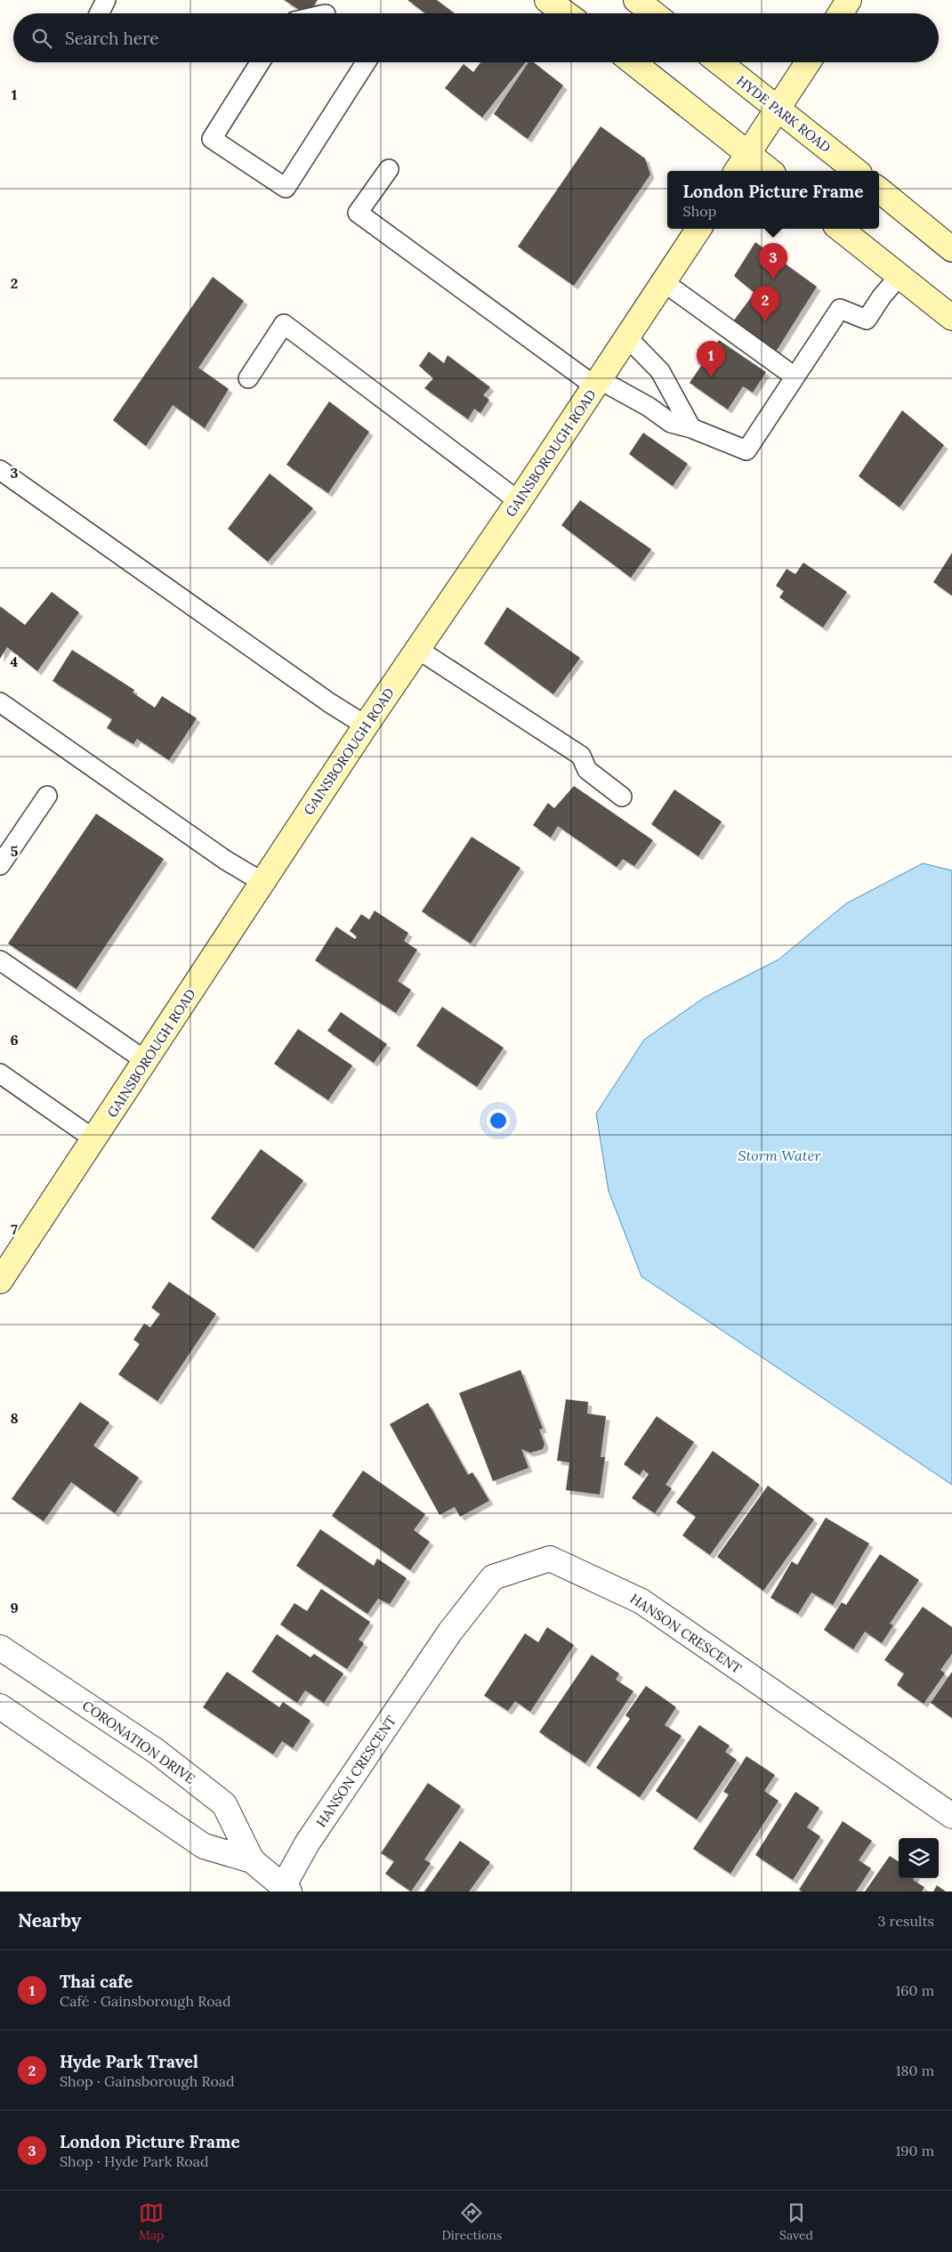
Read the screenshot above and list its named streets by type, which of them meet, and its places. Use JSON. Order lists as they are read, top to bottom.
{
  "streets": {
    "main road": ["HYDE PARK ROAD", "GAINSBOROUGH ROAD"],
    "street": ["HANSON CRESCENT", "CORONATION DRIVE"]
  },
  "crossings": [
    ["HANSON CRESCENT", "CORONATION DRIVE"]
  ],
  "water": ["Storm Water"],
  "page": {
    "search": "Search here",
    "popup": ["London Picture Frame", "Shop"],
    "pins": ["3", "2", "1"],
    "heading": ["Nearby", "3 results"],
    "list": [
      {
        "mark": "1",
        "name": "Thai cafe",
        "note": "Café · Gainsborough Road",
        "value": "160 m"
      },
      {
        "mark": "2",
        "name": "Hyde Park Travel",
        "note": "Shop · Gainsborough Road",
        "value": "180 m"
      },
      {
        "mark": "3",
        "name": "London Picture Frame",
        "note": "Shop · Hyde Park Road",
        "value": "190 m"
      }
    ],
    "nav": ["Map", "Directions", "Saved"]
  },
  "grid": {
    "rows": [
      "1",
      "2",
      "3",
      "4",
      "5",
      "6",
      "7",
      "8",
      "9"
    ]
  }
}
